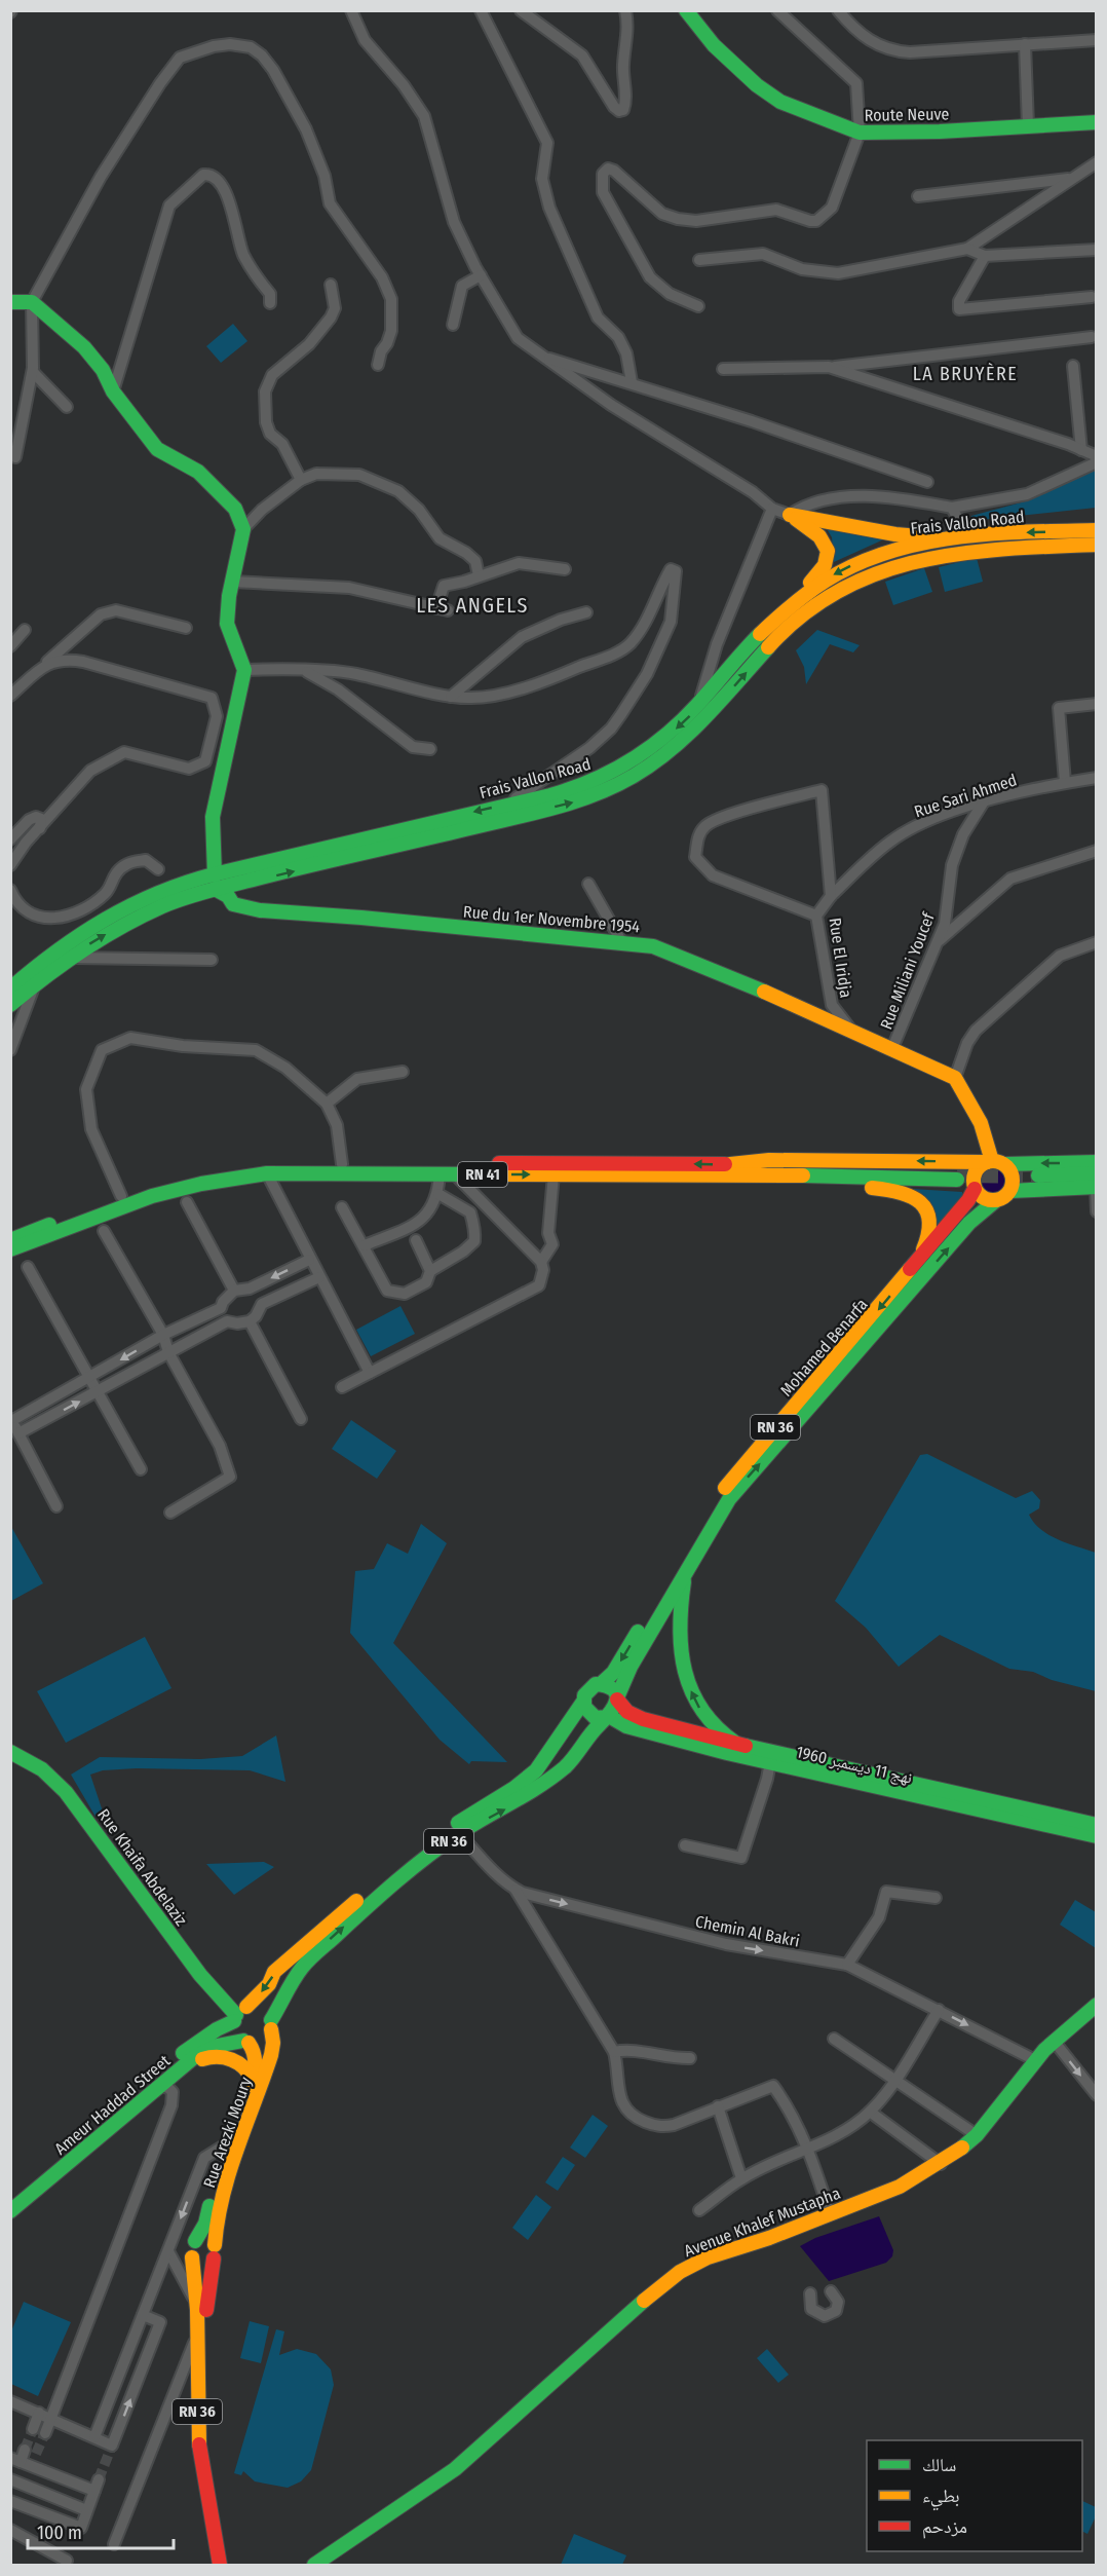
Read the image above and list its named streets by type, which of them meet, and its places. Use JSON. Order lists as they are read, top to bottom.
{
  "streets": {
    "main road": [
      "Route Neuve",
      "Frais Vallon Road",
      "Rue du 1er Novembre 1954",
      "RN 41",
      "Mohamed Benarfa",
      "RN 36",
      "نهج 11 ديسمبر 1960",
      "Rue Khaifa Abdelaziz",
      "Ameur Haddad Street",
      "Rue Arezki Moury",
      "Avenue Khalef Mustapha"
    ],
    "street": [
      "Rue Sari Ahmed",
      "Rue El Iridja",
      "Rue Miliani Youcef",
      "Chemin Al Bakri"
    ]
  },
  "crossings": [
    ["Frais Vallon Road", "Rue du 1er Novembre 1954"],
    ["Rue Sari Ahmed", "Rue El Iridja"],
    ["Rue Sari Ahmed", "Rue Miliani Youcef"],
    ["Rue du 1er Novembre 1954", "Rue El Iridja"],
    ["Rue du 1er Novembre 1954", "Rue Miliani Youcef"],
    ["RN 41", "Mohamed Benarfa"],
    ["Mohamed Benarfa", "RN 36"],
    ["Mohamed Benarfa", "نهج 11 ديسمبر 1960"],
    ["RN 36", "نهج 11 ديسمبر 1960"],
    ["RN 36", "Rue Khaifa Abdelaziz"],
    ["RN 36", "Ameur Haddad Street"],
    ["RN 36", "Rue Arezki Moury"],
    ["Rue Khaifa Abdelaziz", "Ameur Haddad Street"],
    ["Rue Khaifa Abdelaziz", "Rue Arezki Moury"],
    ["Chemin Al Bakri", "Avenue Khalef Mustapha"],
    ["Ameur Haddad Street", "Rue Arezki Moury"]
  ],
  "one_way": ["Chemin Al Bakri"],
  "districts": ["LA BRUYÈRE", "LES ANGELS"],
  "legend": ["سالك", "بطيء", "مزدحم"],
  "scale_bar": "100 m"
}
